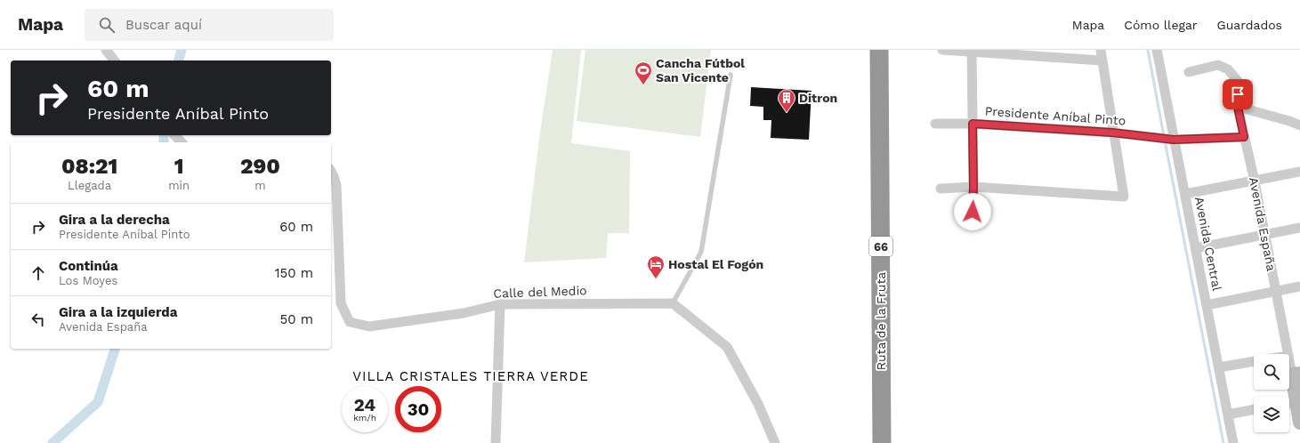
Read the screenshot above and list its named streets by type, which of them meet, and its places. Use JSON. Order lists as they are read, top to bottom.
{
  "streets": {
    "highway": ["66", "Ruta de la Fruta"],
    "street": [
      "Presidente Aníbal Pinto",
      "Avenida España",
      "Avenida Central",
      "Calle del Medio"
    ]
  },
  "crossings": [
    ["Presidente Aníbal Pinto", "Avenida España"],
    ["Presidente Aníbal Pinto", "Avenida Central"]
  ],
  "districts": ["VILLA CRISTALES TIERRA VERDE"],
  "places": {
    "sports": ["Cancha Fútbol San Vicente"],
    "building": ["Ditron"],
    "hotel": ["Hostal El Fogón"]
  },
  "page": {
    "header": "Mapa",
    "search": "Buscar aquí",
    "nav": ["Mapa", "Cómo llegar", "Guardados"],
    "turn": ["60 m", "Presidente Aníbal Pinto"],
    "eta": [
      "08:21",
      "Llegada",
      "1",
      "min",
      "290",
      "m"
    ],
    "list": [
      {
        "name": "Gira a la derecha",
        "note": "Presidente Aníbal Pinto",
        "value": "60 m"
      },
      {
        "name": "Continúa",
        "note": "Los Moyes",
        "value": "150 m"
      },
      {
        "name": "Gira a la izquierda",
        "note": "Avenida España",
        "value": "50 m"
      }
    ],
    "speed": "24 km/h",
    "limit": "30"
  }
}
